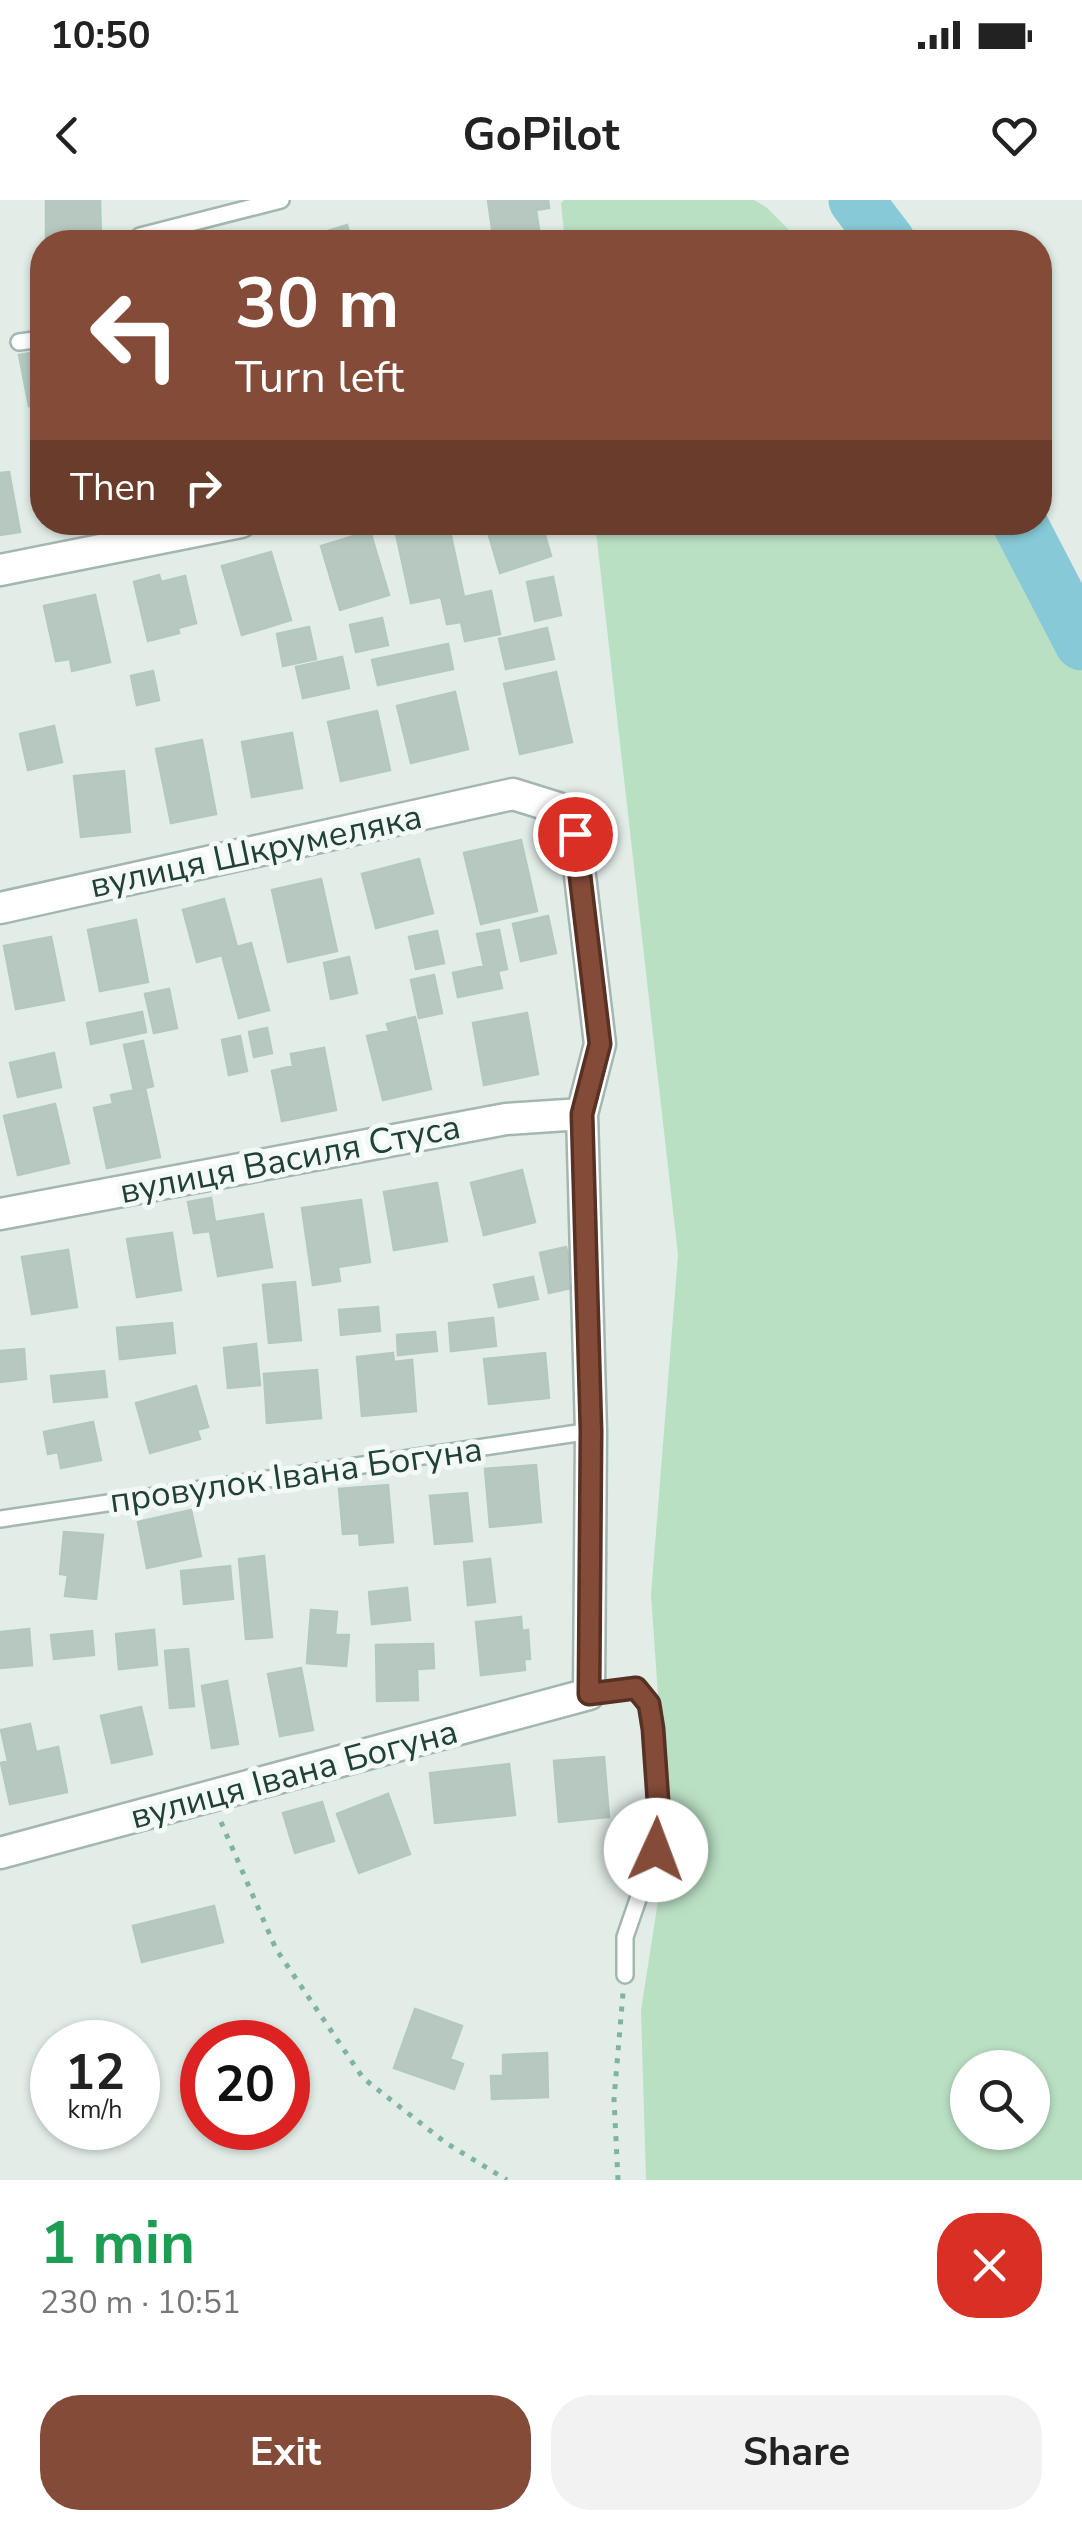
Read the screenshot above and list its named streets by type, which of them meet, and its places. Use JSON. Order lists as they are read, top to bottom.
{
  "streets": {
    "street": ["вулиця Шкрумеляка", "вулиця Василя Стуса", "вулиця Івана Богуна"],
    "lane": ["провулок Івана Богуна"]
  },
  "crossings": [
    ["вулиця Шкрумеляка", "вулиця Василя Стуса"]
  ],
  "page": {
    "status": "10:50",
    "header": "GoPilot",
    "turn": ["30 m", "Turn left"],
    "then": "Then",
    "speed": "12 km/h",
    "limit": "20",
    "heading": ["1 min", "230 m · 10:51"],
    "buttons": ["Exit", "Share"]
  }
}
